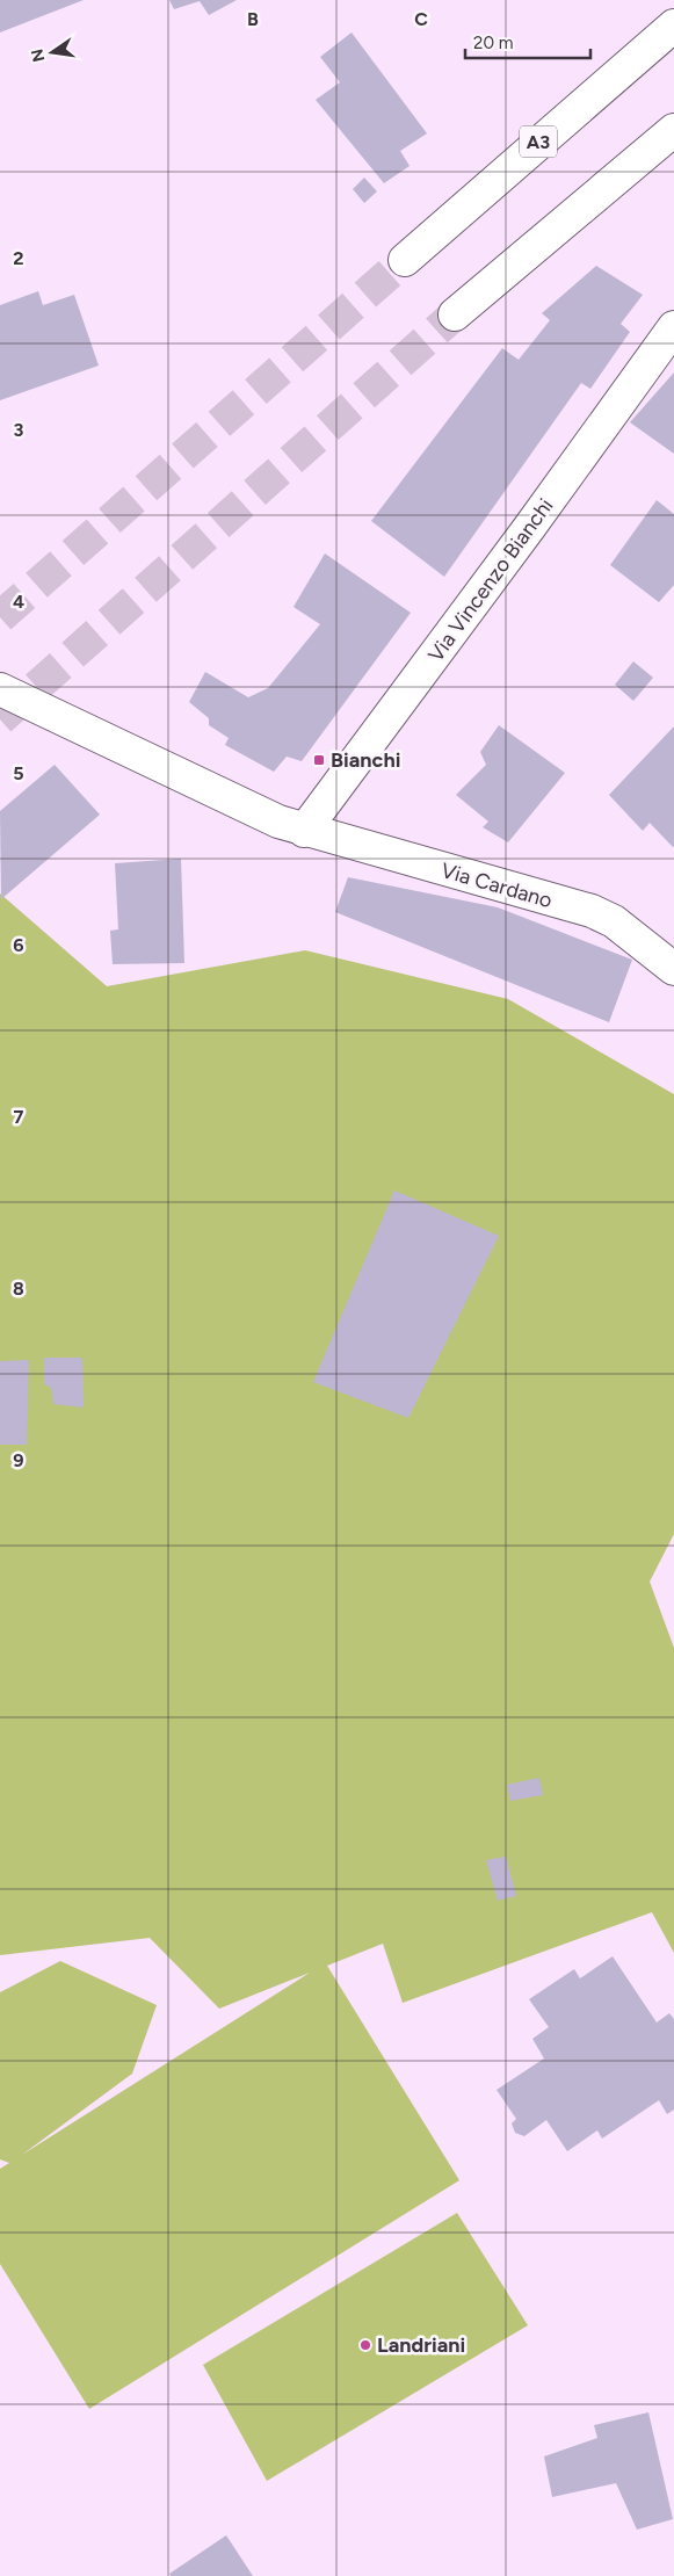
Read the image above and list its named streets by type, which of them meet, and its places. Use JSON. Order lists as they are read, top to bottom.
{
  "streets": {
    "main road": ["A3", "Via Vincenzo Bianchi", "Via Cardano"]
  },
  "crossings": [
    ["Via Vincenzo Bianchi", "Via Cardano"]
  ],
  "places": {
    "transit": ["Bianchi"],
    "other": ["Landriani"]
  },
  "scale_bar": "20 m",
  "north": "left",
  "grid": {
    "columns": ["B", "C"],
    "rows": [
      "2",
      "3",
      "4",
      "5",
      "6",
      "7",
      "8",
      "9"
    ]
  }
}
